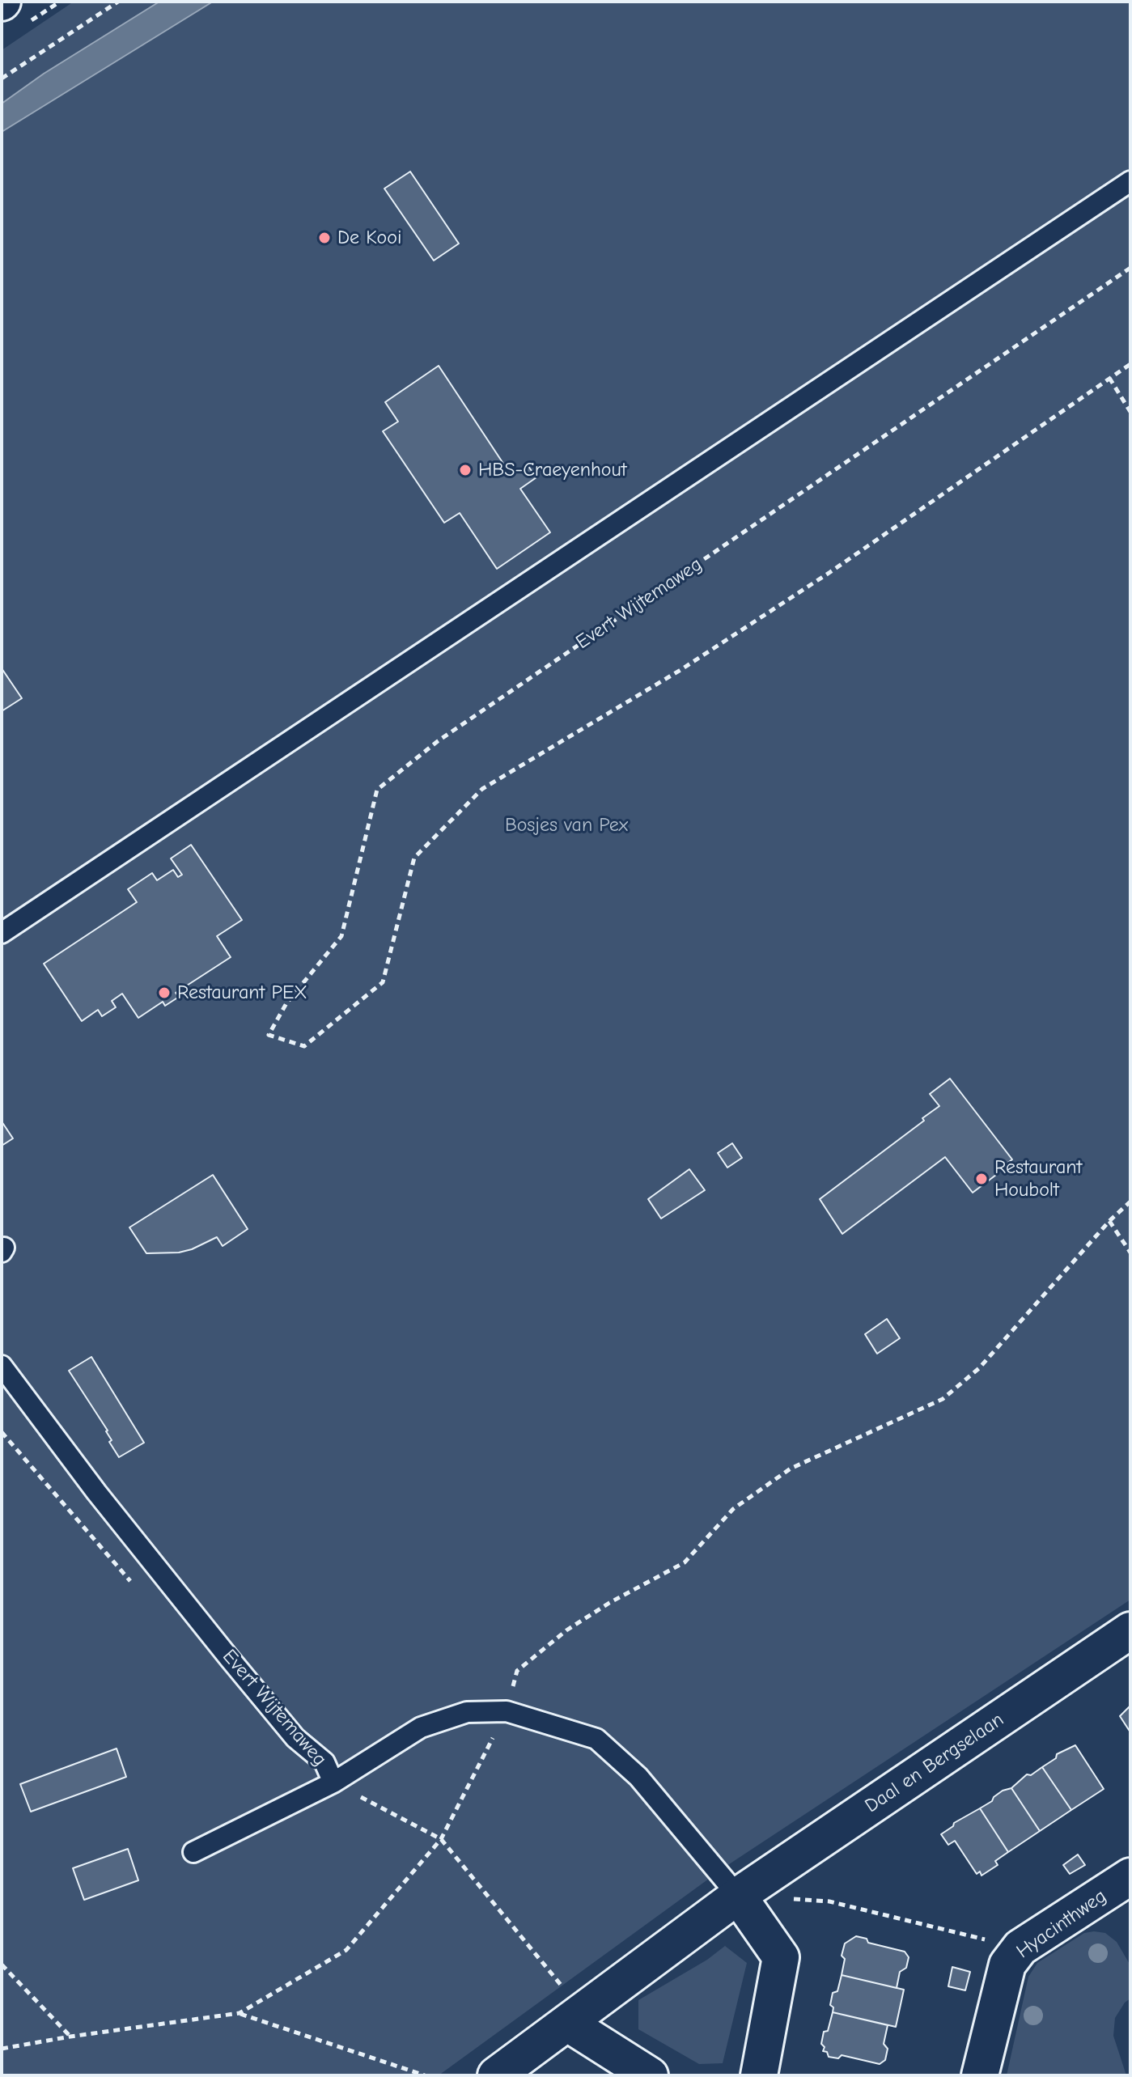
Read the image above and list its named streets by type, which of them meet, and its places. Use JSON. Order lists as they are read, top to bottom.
{
  "streets": {
    "street": ["Daal en Bergselaan", "Hyacinthweg"],
    "lane": ["Evert Wijtemaweg"]
  },
  "crossings": [
    ["Evert Wijtemaweg", "Daal en Bergselaan"]
  ],
  "parks": ["Bosjes van Pex"],
  "places": [
    "De Kooi",
    "HBS-Craeyenhout",
    "Restaurant PEX",
    "Restaurant Houbolt"
  ]
}
